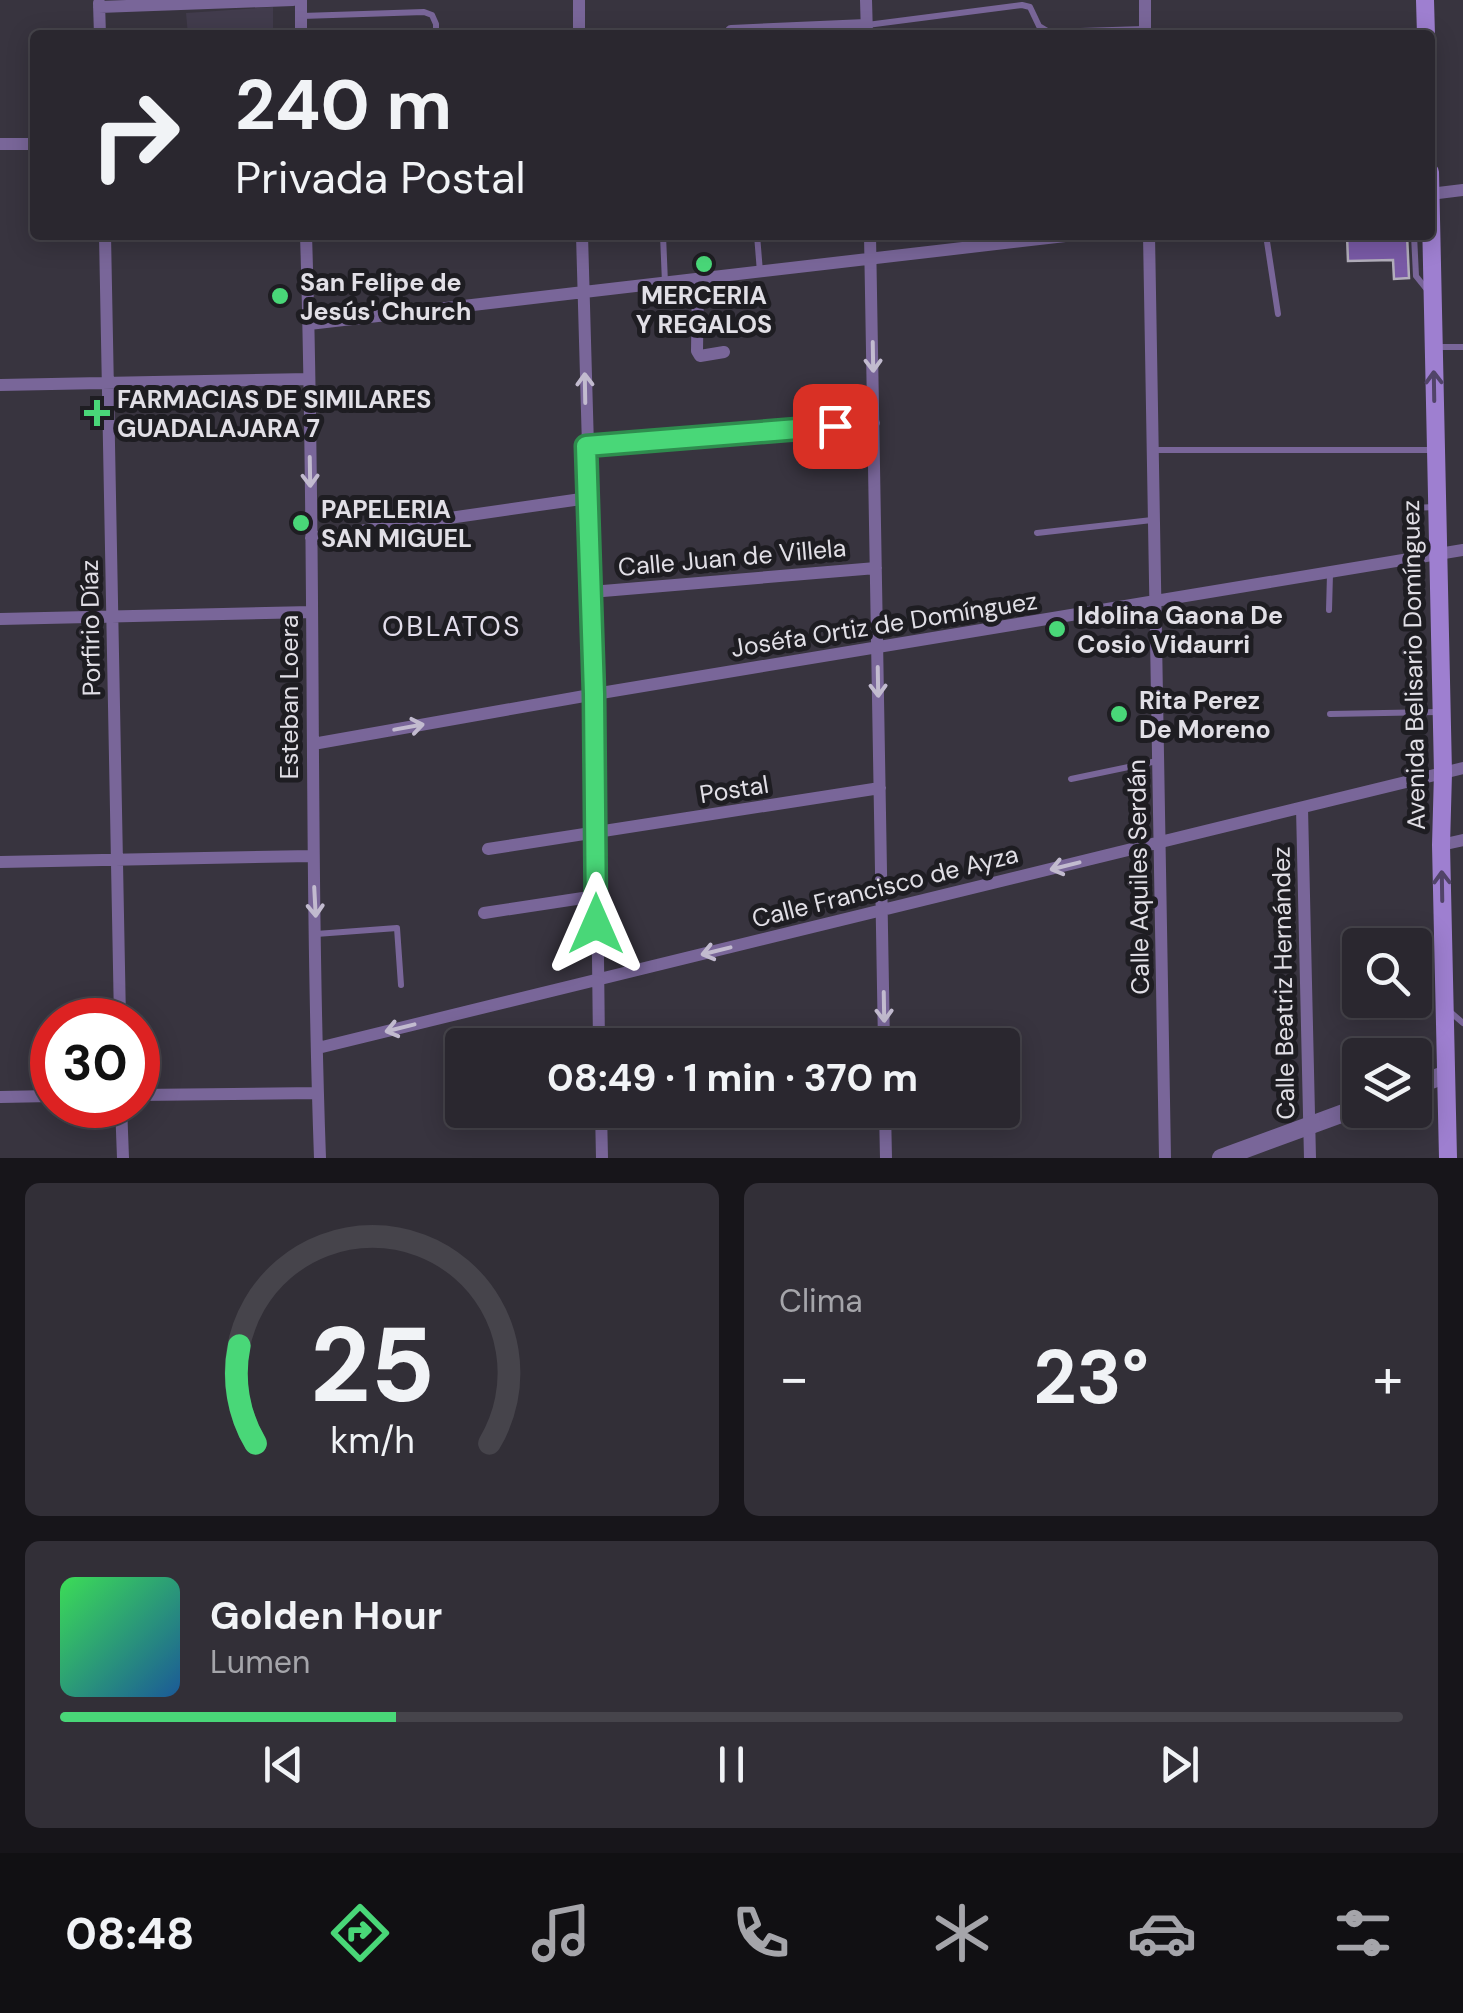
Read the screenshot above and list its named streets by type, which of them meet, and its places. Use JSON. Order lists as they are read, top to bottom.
{
  "streets": {
    "main road": ["Avenida Belisario Domínguez"],
    "street": [
      "Calle Juan de Villela",
      "Joséfa Ortiz de Domínguez",
      "Porfirio Díaz",
      "Esteban Loera",
      "Postal",
      "Calle Aquiles Serdán",
      "Calle Francisco de Ayza",
      "Calle Beatriz Hernández"
    ]
  },
  "crossings": [
    ["Joséfa Ortiz de Domínguez", "Avenida Belisario Domínguez"],
    ["Joséfa Ortiz de Domínguez", "Esteban Loera"],
    ["Joséfa Ortiz de Domínguez", "Calle Aquiles Serdán"],
    ["Avenida Belisario Domínguez", "Calle Francisco de Ayza"],
    ["Esteban Loera", "Calle Francisco de Ayza"],
    ["Calle Aquiles Serdán", "Calle Francisco de Ayza"],
    ["Calle Francisco de Ayza", "Calle Beatriz Hernández"]
  ],
  "one_way": ["Calle Francisco de Ayza"],
  "districts": ["OBLATOS"],
  "places": {
    "other": [
      "MERCERIA Y REGALOS",
      "San Felipe de Jesús' Church",
      "PAPELERIA SAN MIGUEL",
      "Idolina Gaona De Cosio Vidaurri",
      "Rita Perez De Moreno"
    ],
    "health": ["FARMACIAS DE SIMILARES GUADALAJARA 7"]
  },
  "page": {
    "turn": ["240 m", "Privada Postal"],
    "limit": "30",
    "trip": "08:49 · 1 min · 370 m",
    "tile": "Clima",
    "heat": ["−", "23°", "+"],
    "song": ["Golden Hour", "Lumen"],
    "tabs": "08:48",
    "gauge": ["25", "km/h"]
  }
}
